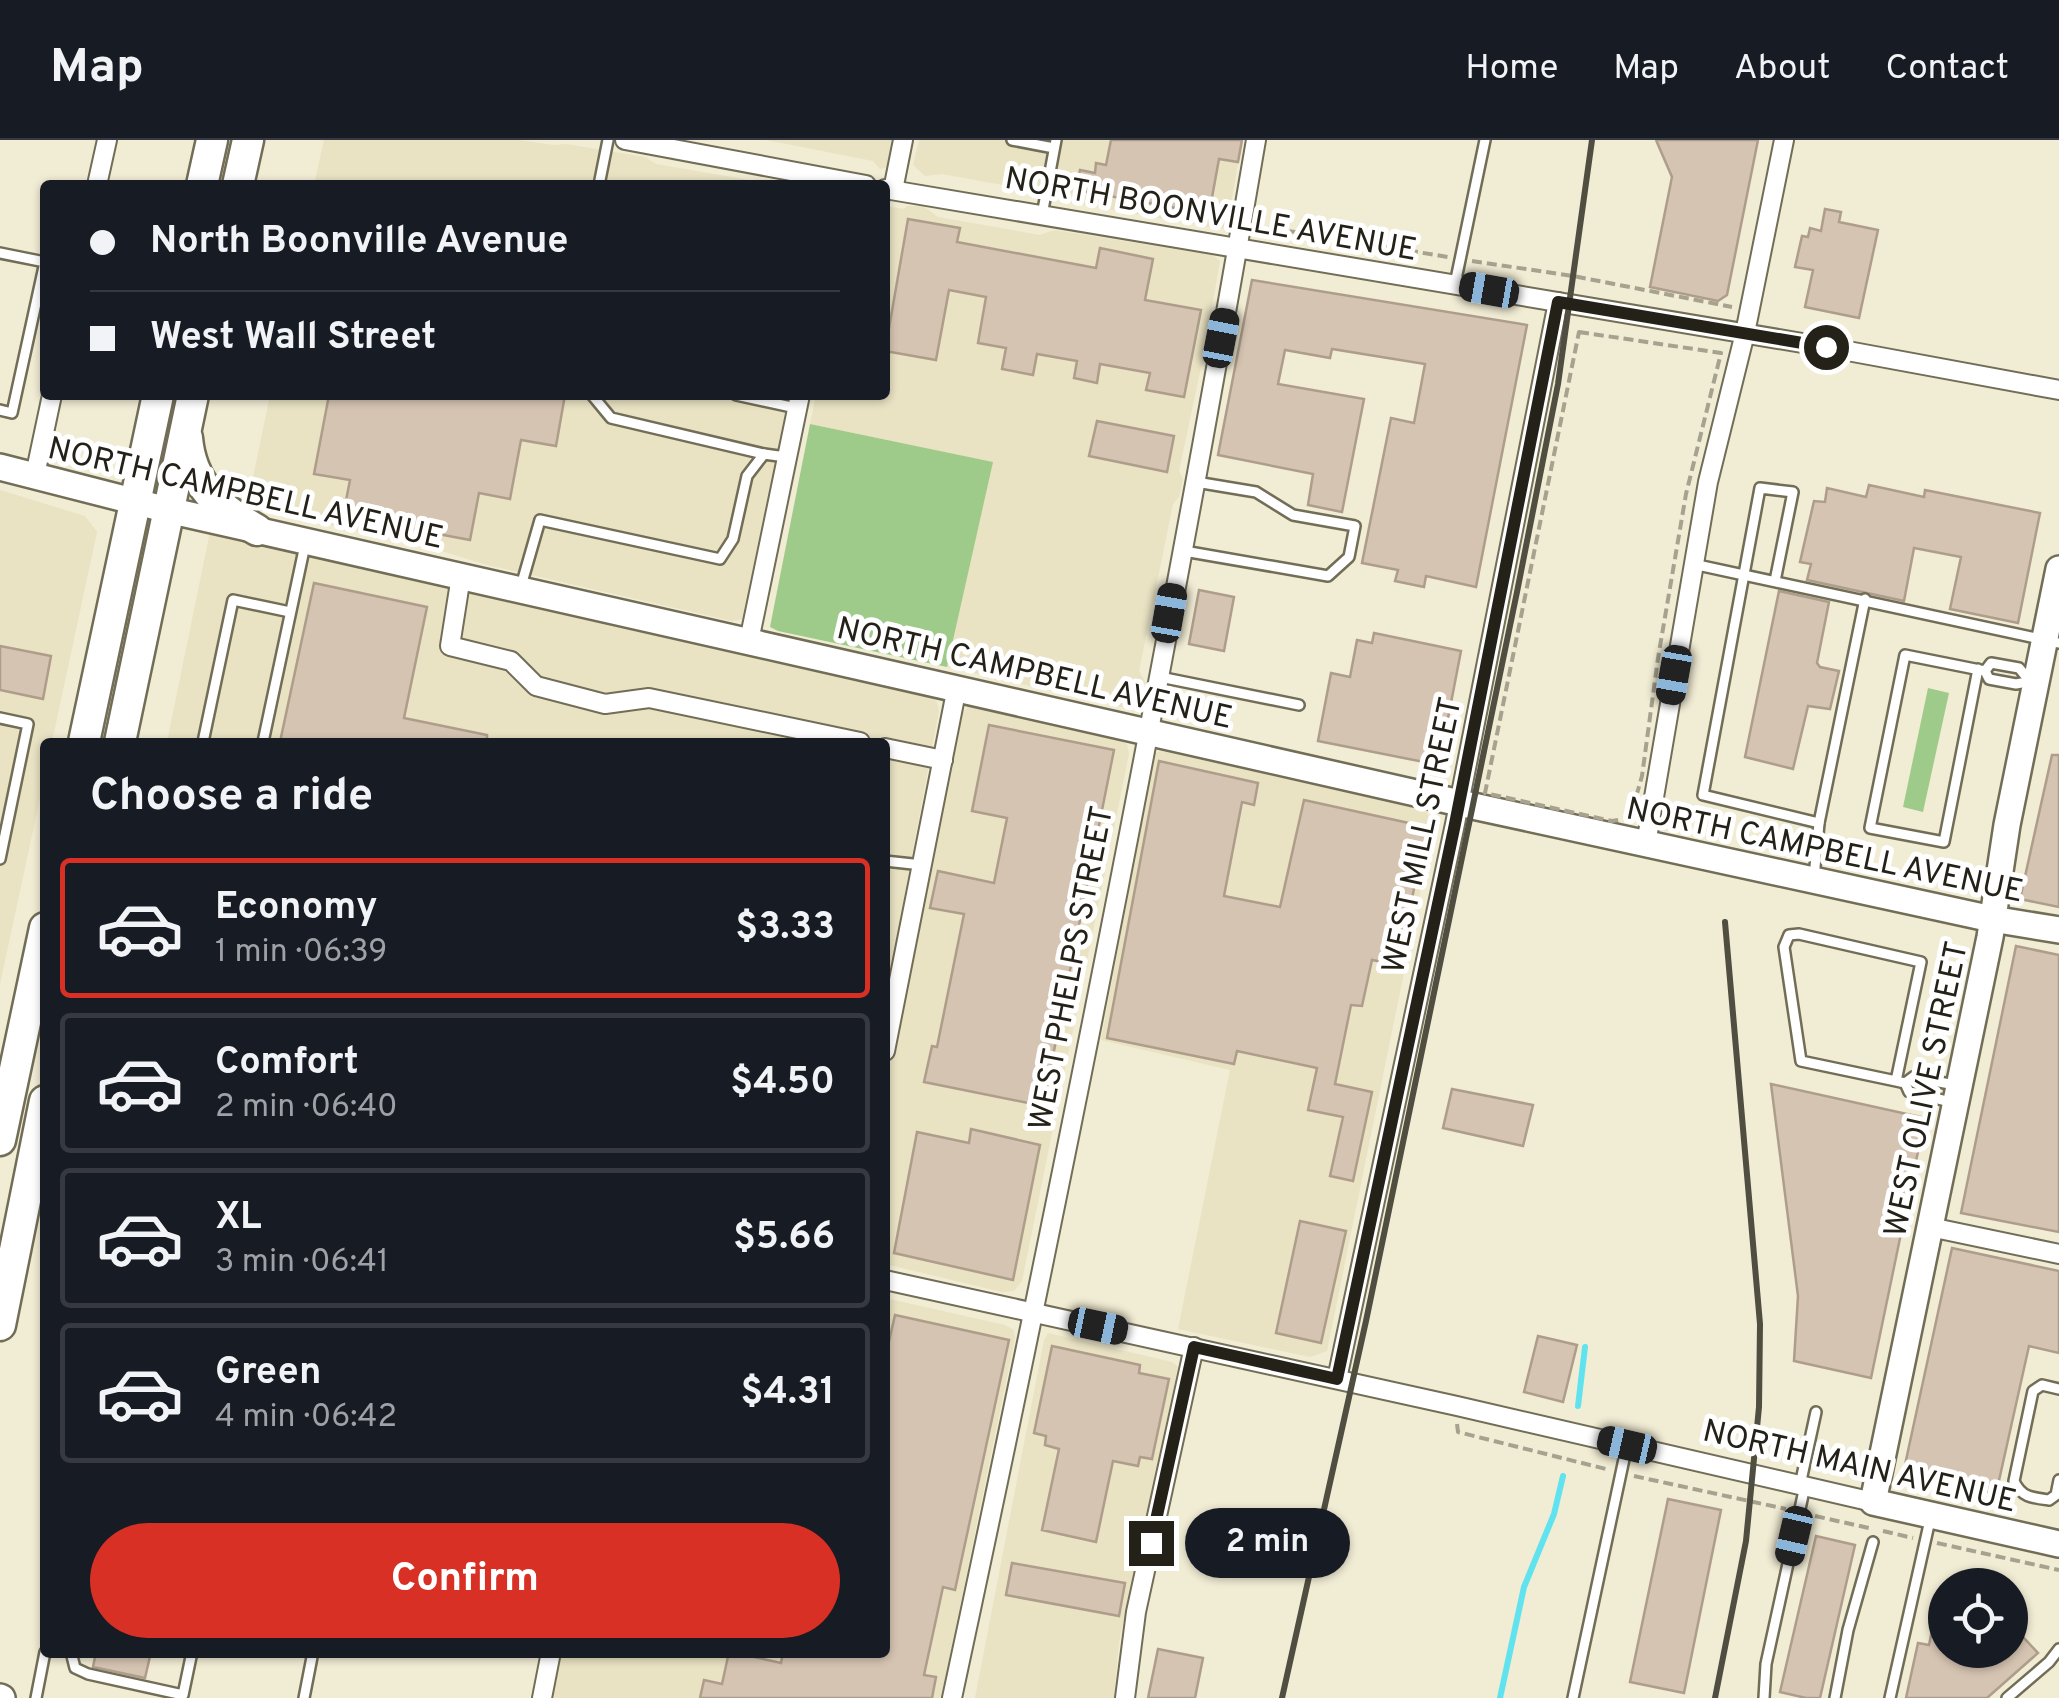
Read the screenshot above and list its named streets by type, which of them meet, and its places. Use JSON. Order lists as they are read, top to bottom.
{
  "streets": {
    "main road": ["NORTH CAMPBELL AVENUE", "WEST OLIVE STREET", "NORTH MAIN AVENUE"],
    "street": ["NORTH BOONVILLE AVENUE", "WEST MILL STREET", "WEST PHELPS STREET"]
  },
  "crossings": [
    ["NORTH BOONVILLE AVENUE", "WEST MILL STREET"],
    ["NORTH BOONVILLE AVENUE", "WEST PHELPS STREET"],
    ["NORTH CAMPBELL AVENUE", "WEST MILL STREET"],
    ["NORTH CAMPBELL AVENUE", "WEST PHELPS STREET"],
    ["NORTH CAMPBELL AVENUE", "WEST OLIVE STREET"],
    ["WEST MILL STREET", "NORTH MAIN AVENUE"],
    ["WEST PHELPS STREET", "NORTH MAIN AVENUE"],
    ["WEST OLIVE STREET", "NORTH MAIN AVENUE"]
  ],
  "page": {
    "header": "Map",
    "nav": [
      "Home",
      "Map",
      "About",
      "Contact"
    ],
    "banner": ["North Boonville Avenue", "West Wall Street"],
    "heading": "Choose a ride",
    "list": [
      {
        "name": "Economy",
        "note": "1 min · 06:39",
        "value": "$3.33"
      },
      {
        "name": "Comfort",
        "note": "2 min · 06:40",
        "value": "$4.50"
      },
      {
        "name": "XL",
        "note": "3 min · 06:41",
        "value": "$5.66"
      },
      {
        "name": "Green",
        "note": "4 min · 06:42",
        "value": "$4.31"
      }
    ],
    "buttons": "Confirm",
    "bubble": "2 min"
  }
}
